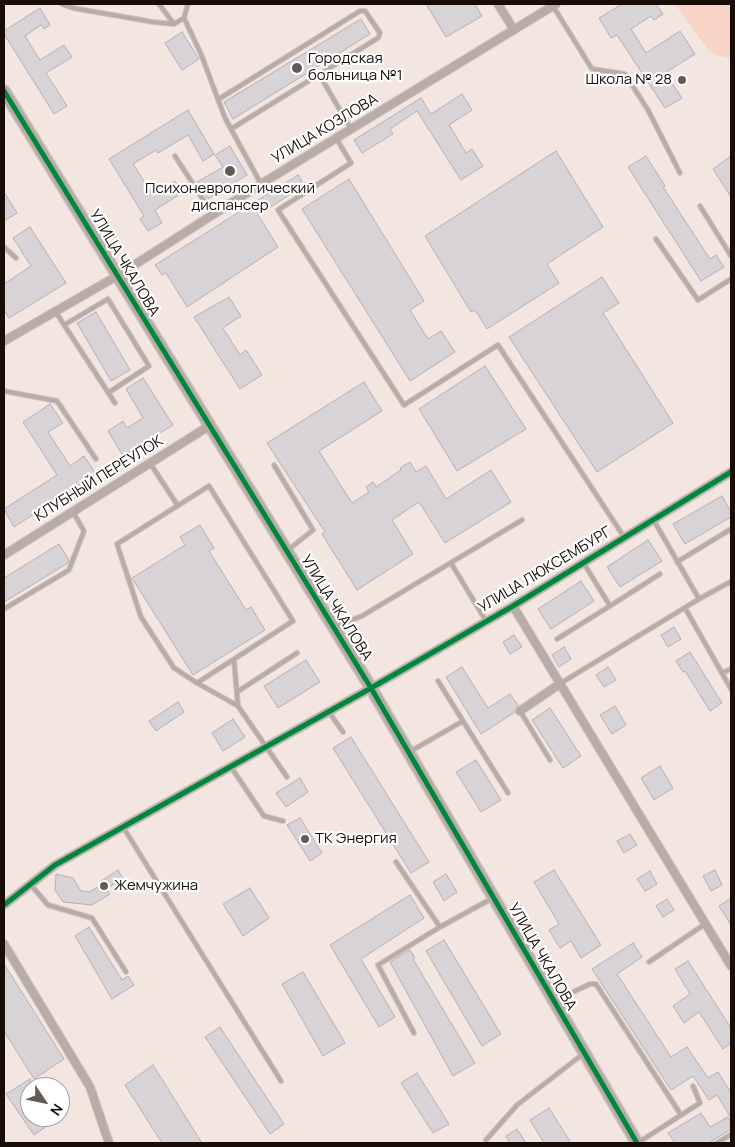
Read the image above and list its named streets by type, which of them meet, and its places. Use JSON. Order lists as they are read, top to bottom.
{
  "streets": {
    "street": [
      "УЛИЦА КОЗЛОВА",
      "УЛИЦА ЧКАЛОВА",
      "КЛУБНЫЙ ПЕРЕУЛОК",
      "УЛИЦА ЛЮКСЕМБУРГ"
    ]
  },
  "crossings": [
    ["УЛИЦА КОЗЛОВА", "УЛИЦА ЧКАЛОВА"],
    ["УЛИЦА ЧКАЛОВА", "КЛУБНЫЙ ПЕРЕУЛОК"],
    ["УЛИЦА ЧКАЛОВА", "УЛИЦА ЛЮКСЕМБУРГ"]
  ],
  "places": [
    "Городская больница №1",
    "Школа № 28",
    "Психоневрологический диспансер",
    "ТК Энергия",
    "Жемчужина"
  ],
  "north": "bottom right"
}
